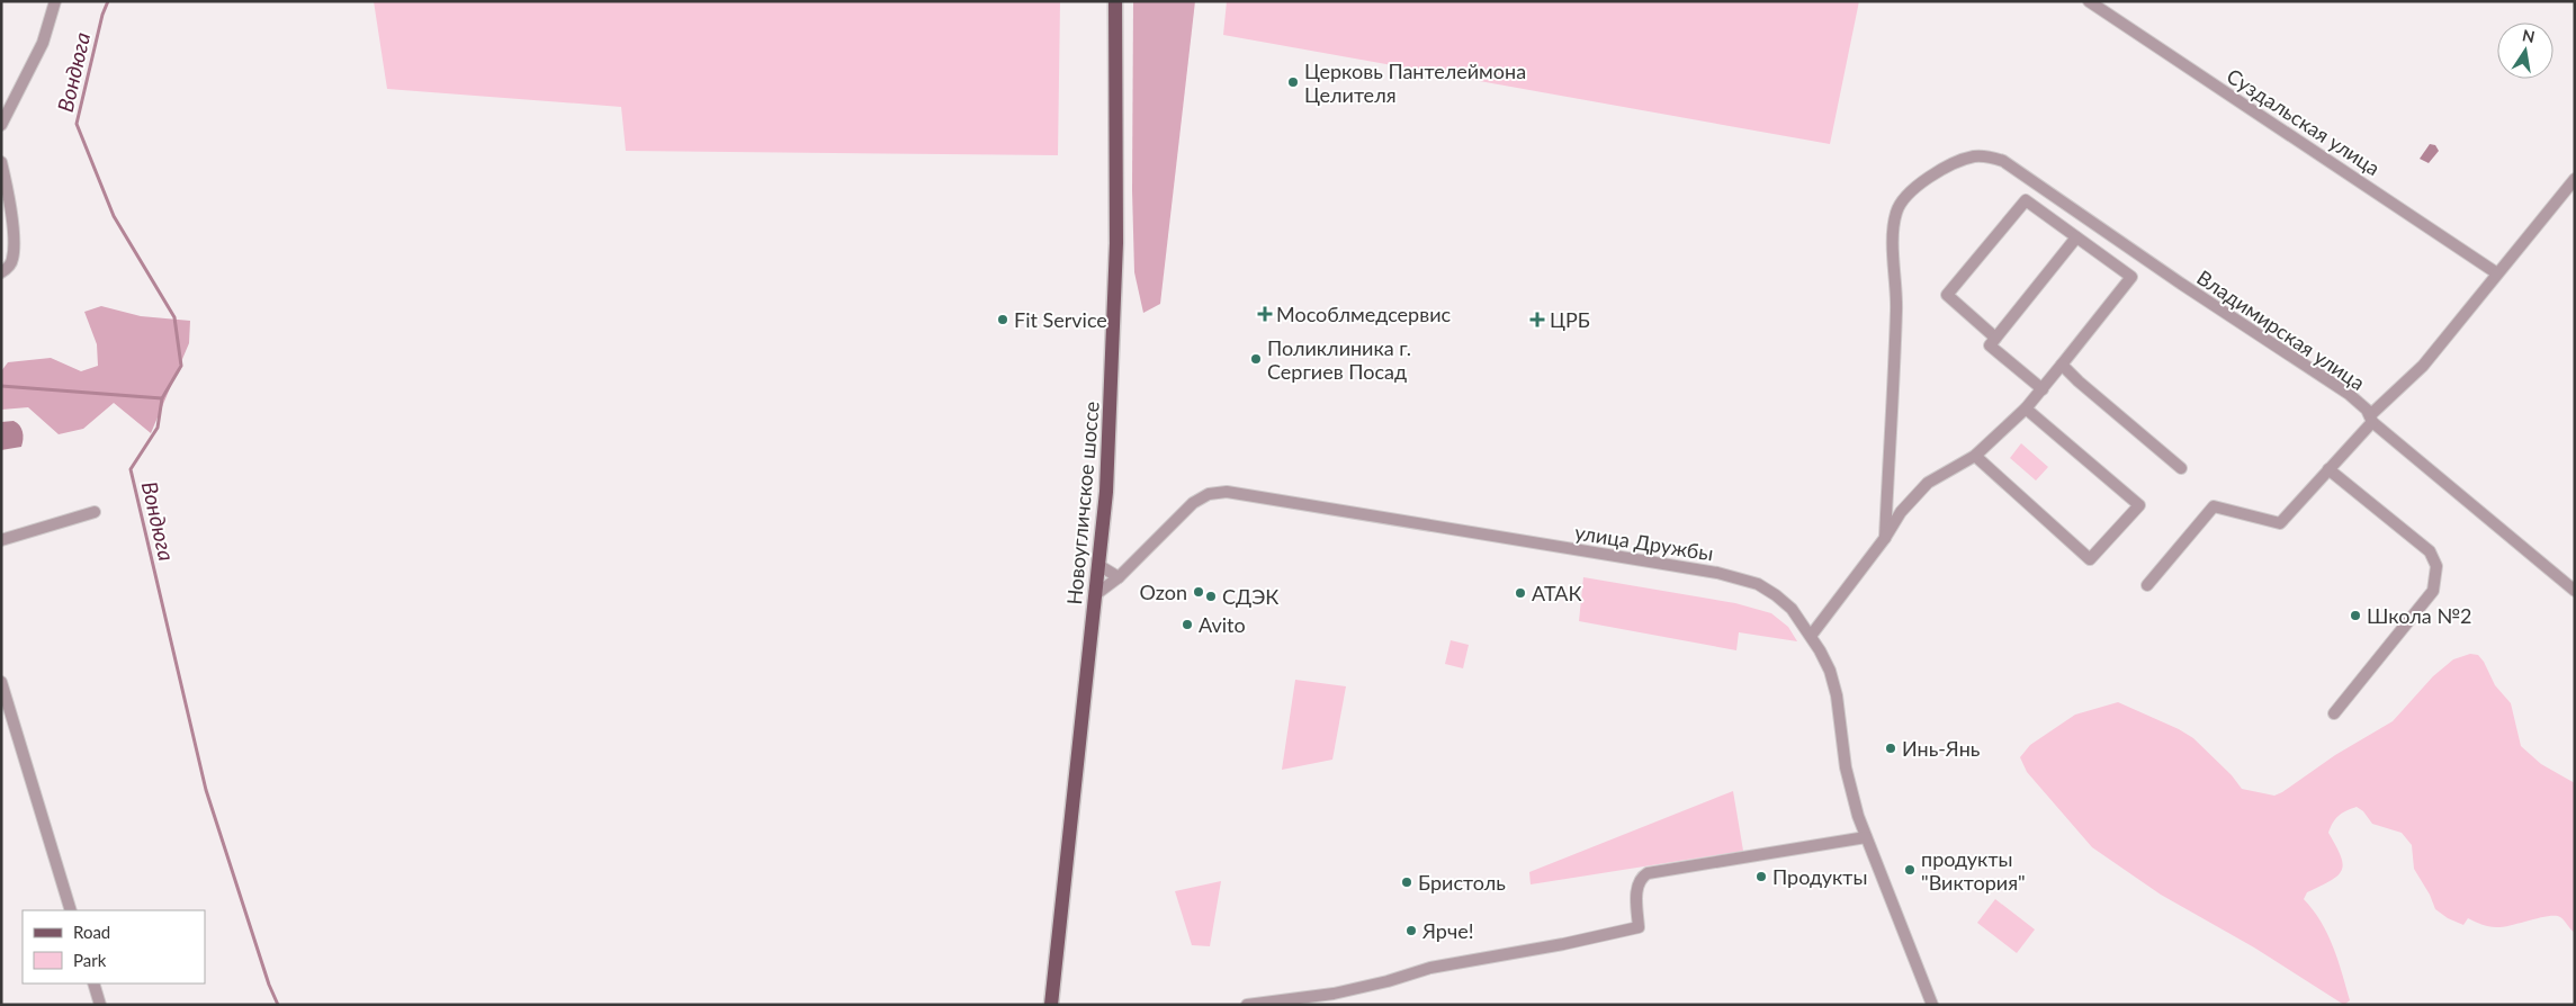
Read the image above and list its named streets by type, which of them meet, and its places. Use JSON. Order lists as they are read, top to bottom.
{
  "streets": {
    "main road": ["Новоугличское шоссе"],
    "street": ["Суздальская улица", "Владимирская улица", "улица Дружбы"]
  },
  "crossings": [
    ["Новоугличское шоссе", "улица Дружбы"]
  ],
  "water": ["Вондюга"],
  "places": {
    "other": [
      "Церковь Пантелеймона Целителя",
      "Fit Service",
      "Поликлиника г. Сергиев Посад",
      "Ozon",
      "АТАК",
      "СДЭК",
      "Школа №2",
      "Avito",
      "Инь-Янь",
      "продукты \"Виктория\"",
      "Продукты",
      "Бристоль",
      "Ярче!"
    ],
    "health": ["Мособлмедсервис", "ЦРБ"]
  },
  "legend": ["Road", "Park"],
  "north": "top"
}
